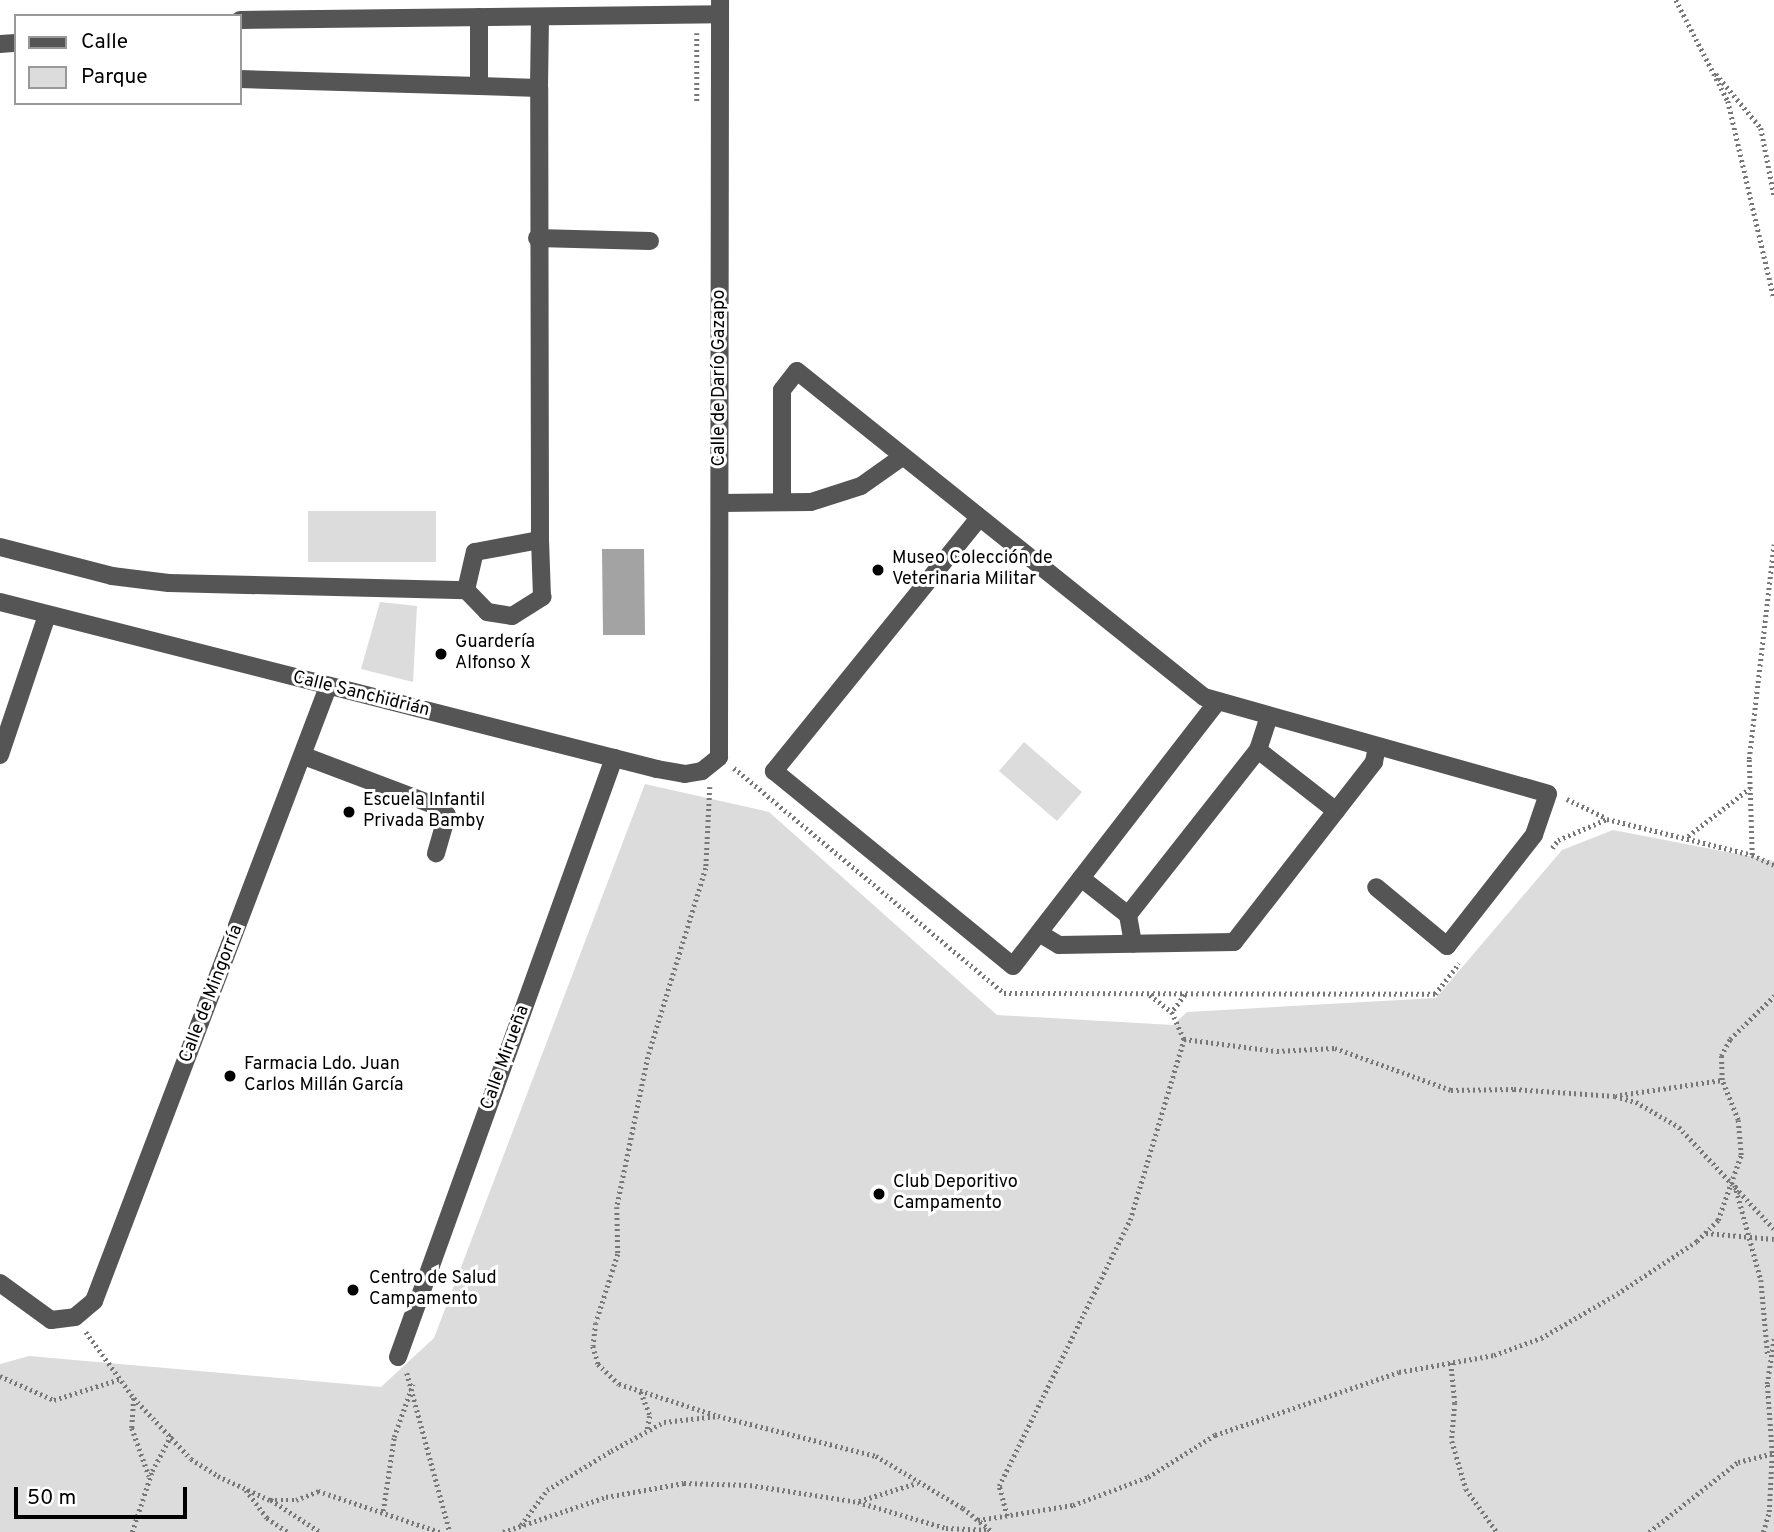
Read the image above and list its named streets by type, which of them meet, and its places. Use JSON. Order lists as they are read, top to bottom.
{
  "streets": {
    "street": [
      "Calle de Darío Gazapo",
      "Calle Sanchidrián",
      "Calle de Mingorría",
      "Calle Mirueña"
    ]
  },
  "crossings": [
    ["Calle de Darío Gazapo", "Calle Sanchidrián"],
    ["Calle Sanchidrián", "Calle de Mingorría"],
    ["Calle Sanchidrián", "Calle Mirueña"]
  ],
  "places": [
    "Museo Colección de Veterinaria Militar",
    "Guardería Alfonso X",
    "Escuela Infantil Privada Bamby",
    "Farmacia Ldo. Juan Carlos Millán García",
    "Club Deporitivo Campamento",
    "Centro de Salud Campamento"
  ],
  "legend": ["Calle", "Parque"],
  "scale_bar": "50 m"
}
